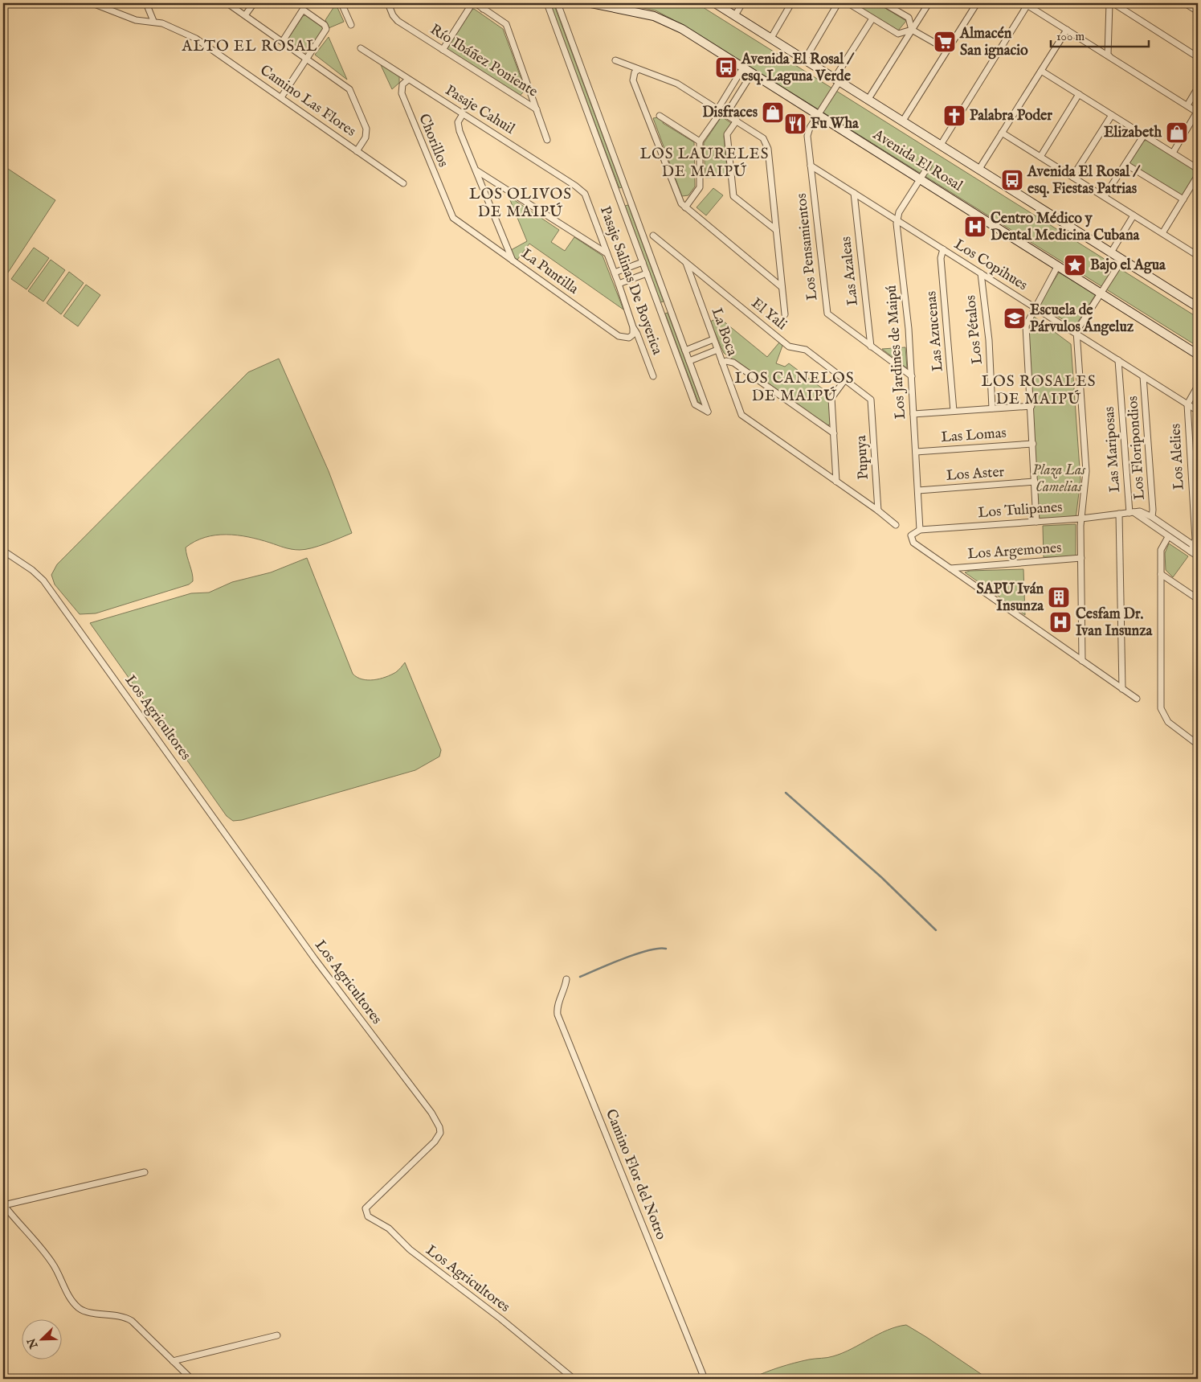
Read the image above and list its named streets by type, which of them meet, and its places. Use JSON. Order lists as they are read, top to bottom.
{
  "streets": {
    "street": [
      "Río Ibáñez Poniente",
      "Camino Las Flores",
      "Pasaje Cahuil",
      "Chorillos",
      "Avenida El Rosal",
      "Los Pensamientos",
      "Los Copihues",
      "Las Azaleas",
      "La Puntilla",
      "Pasaje Salinas De Boyerica",
      "El Yali",
      "Los Pétalos",
      "Las Azucenas",
      "La Boca",
      "Los Jardines de Maipú",
      "Las Lomas",
      "Los Floripondios",
      "Las Mariposas",
      "Los Alelies",
      "Pupuya",
      "Los Aster",
      "Los Tulipanes",
      "Los Argemones",
      "Los Agricultores",
      "Camino Flor del Notro"
    ]
  },
  "crossings": [
    ["Pasaje Cahuil", "Chorillos"],
    ["Pasaje Cahuil", "Pasaje Salinas De Boyerica"],
    ["Chorillos", "La Puntilla"],
    ["Avenida El Rosal", "Los Pensamientos"],
    ["Avenida El Rosal", "Los Jardines de Maipú"],
    ["Los Pensamientos", "Los Copihues"],
    ["Los Pensamientos", "Las Azaleas"],
    ["Los Pensamientos", "Los Jardines de Maipú"],
    ["Los Copihues", "Las Azaleas"],
    ["Los Copihues", "Los Pétalos"],
    ["Los Copihues", "Las Azucenas"],
    ["Los Copihues", "Los Jardines de Maipú"],
    ["Los Copihues", "Los Floripondios"],
    ["Los Copihues", "Las Mariposas"],
    ["Los Copihues", "Los Alelies"],
    ["La Puntilla", "Pasaje Salinas De Boyerica"],
    ["El Yali", "La Boca"],
    ["El Yali", "Pupuya"],
    ["La Boca", "Pupuya"],
    ["Los Jardines de Maipú", "Las Lomas"],
    ["Los Jardines de Maipú", "Los Aster"],
    ["Los Jardines de Maipú", "Los Tulipanes"],
    ["Los Floripondios", "Los Tulipanes"],
    ["Las Mariposas", "Los Tulipanes"],
    ["Los Alelies", "Los Tulipanes"],
    ["Los Tulipanes", "Los Argemones"]
  ],
  "districts": [
    "ALTO EL ROSAL",
    "LOS LAURELES DE MAIPÚ",
    "LOS OLIVOS DE MAIPÚ",
    "LOS CANELOS DE MAIPÚ",
    "LOS ROSALES DE MAIPÚ"
  ],
  "parks": ["Plaza Las Camelias"],
  "places": {
    "supermarket": ["Almacén San ignacio"],
    "bus stop": ["Avenida El Rosal / esq. Laguna Verde", "Avenida El Rosal / esq. Fiestas Patrias"],
    "shop": ["Disfraces", "Elizabeth"],
    "church": ["Palabra Poder"],
    "restaurant": ["Fu Wha"],
    "hospital": ["Centro Médico y Dental Medicina Cubana", "Cesfam Dr. Ivan Insunza"],
    "place": ["Bajo el Agua"],
    "school or university": ["Escuela de Párvulos Ángeluz"],
    "building": ["SAPU Iván Insunza"]
  },
  "scale_bar": "100 m",
  "north": "bottom left"
}
